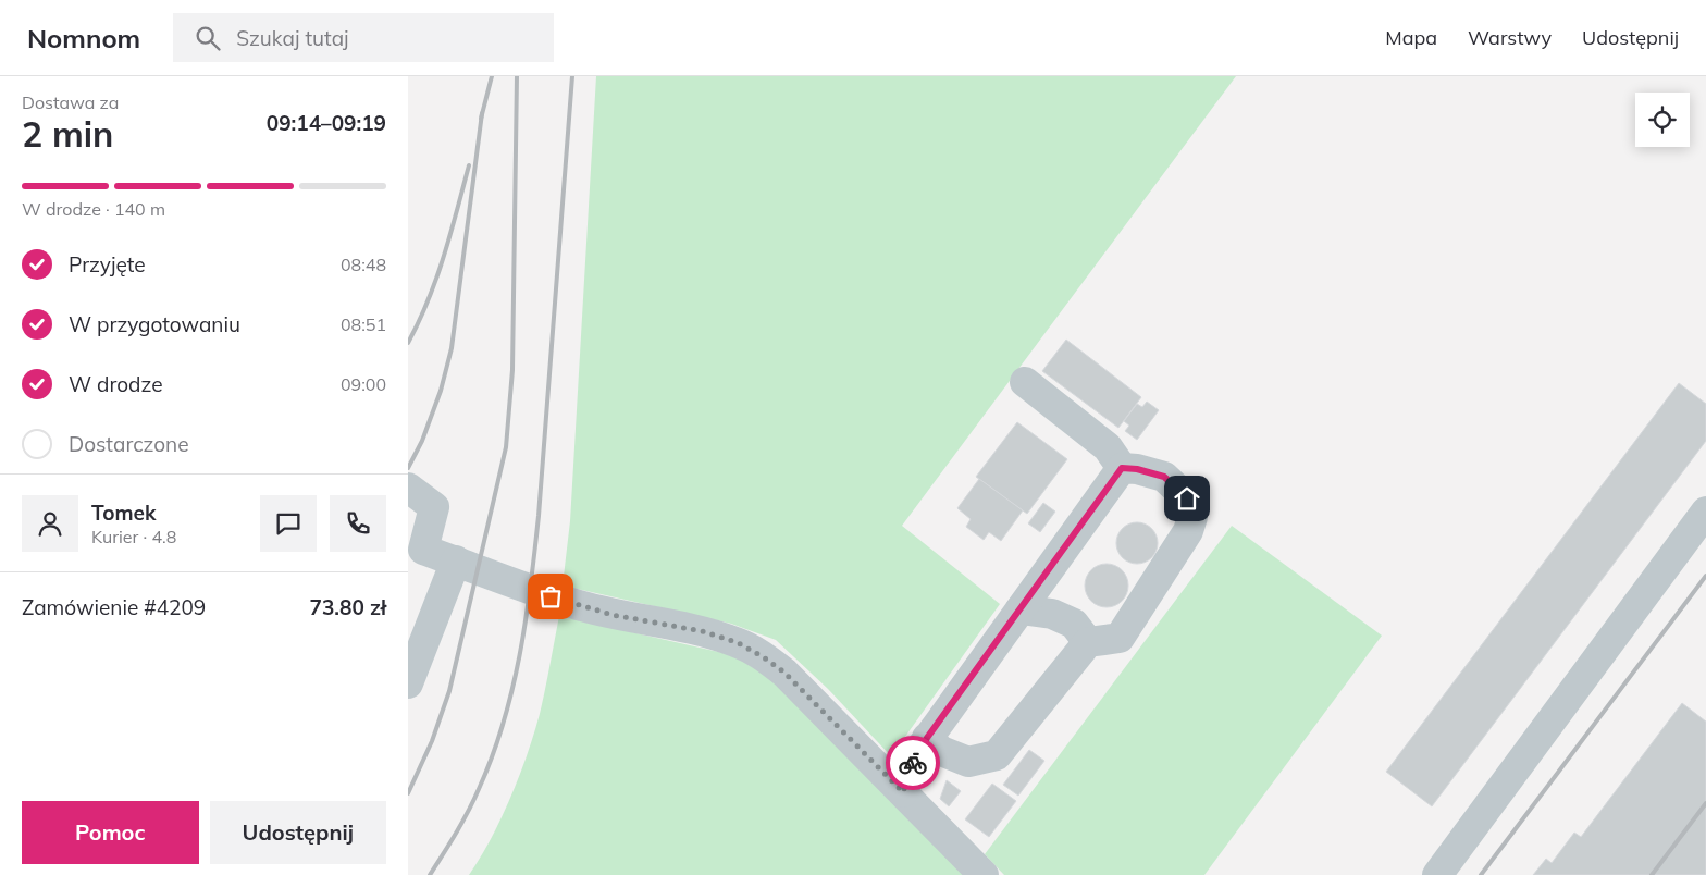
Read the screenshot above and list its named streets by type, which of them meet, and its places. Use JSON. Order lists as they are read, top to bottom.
{
  "page": {
    "header": "Nomnom",
    "search": "Szukaj tutaj",
    "nav": ["Mapa", "Warstwy", "Udostępnij"],
    "heading": ["2 min", "Dostawa za", "09:14–09:19"],
    "panel": [
      "Tomek",
      "Kurier · 4.8",
      "Zamówienie #4209",
      "73.80 zł"
    ],
    "bar": "W drodze · 140 m",
    "list": [
      ["Przyjęte", "08:48"],
      ["W przygotowaniu", "08:51"],
      ["W drodze", "09:00"],
      "Dostarczone"
    ],
    "buttons": ["Pomoc", "Udostępnij"]
  }
}
